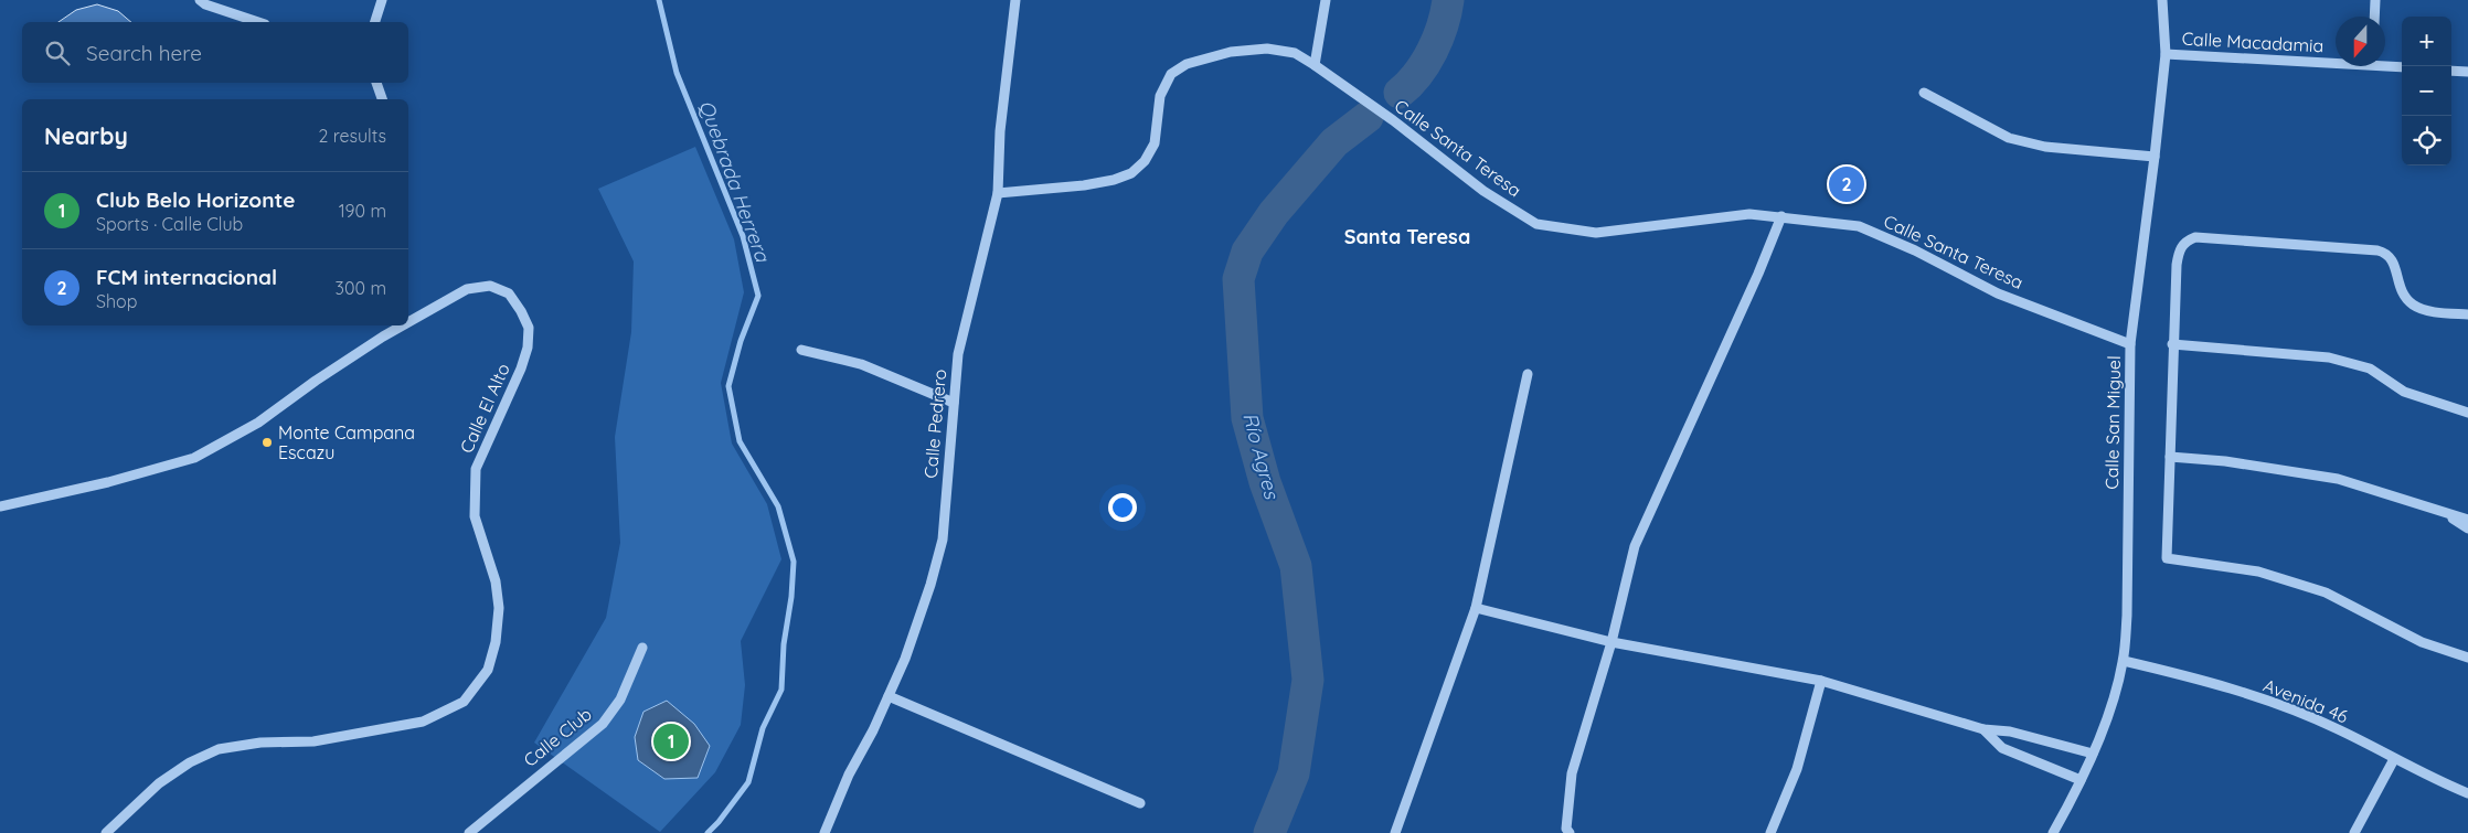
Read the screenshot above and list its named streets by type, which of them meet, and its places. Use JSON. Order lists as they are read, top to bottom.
{
  "streets": {
    "street": [
      "Calle Macadamia",
      "Calle Santa Teresa",
      "Calle El Alto",
      "Calle San Miguel",
      "Calle Pedrero",
      "Avenida 46",
      "Calle Club"
    ]
  },
  "crossings": [
    ["Calle Macadamia", "Calle San Miguel"],
    ["Calle Santa Teresa", "Calle San Miguel"],
    ["Calle Santa Teresa", "Calle Pedrero"],
    ["Calle San Miguel", "Avenida 46"]
  ],
  "districts": ["Santa Teresa"],
  "water": ["Quebrada Herrera", "Río Agres"],
  "places": ["Monte Campana Escazu"],
  "north": "bottom",
  "page": {
    "map_buttons": ["+", "−"],
    "search": "Search here",
    "heading": ["Nearby", "2 results"],
    "pins": ["2", "1"],
    "list": [
      {
        "mark": "1",
        "name": "Club Belo Horizonte",
        "note": "Sports · Calle Club",
        "value": "190 m"
      },
      {
        "mark": "2",
        "name": "FCM internacional",
        "note": "Shop",
        "value": "300 m"
      }
    ]
  }
}
